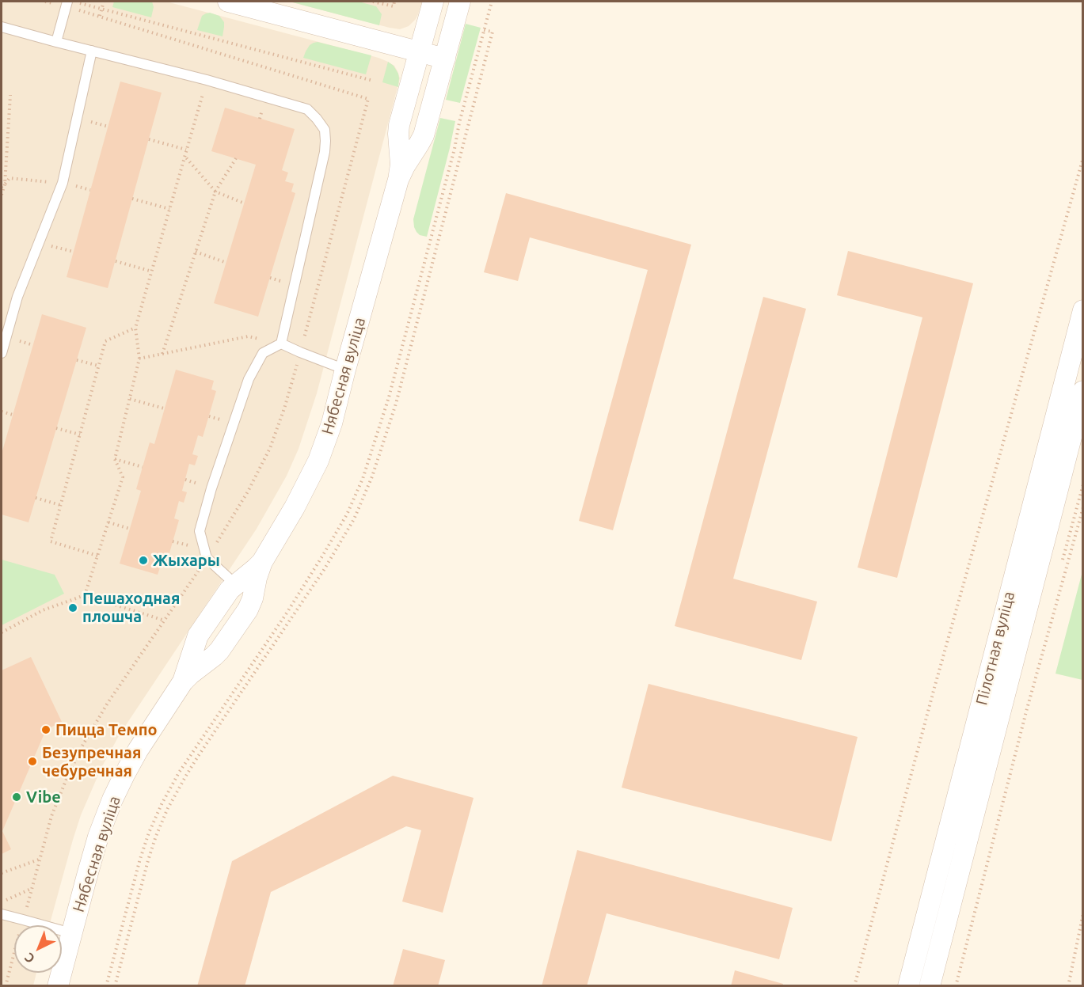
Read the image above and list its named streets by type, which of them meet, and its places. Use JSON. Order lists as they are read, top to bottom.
{
  "streets": {
    "street": ["Нябесная вуліца", "Пілотная вуліца"]
  },
  "places": [
    "Жыхары",
    "Пешаходная плошча",
    "Пицца Темпо",
    "Безупречная чебуречная",
    "Vibe"
  ],
  "north": "bottom left"
}
